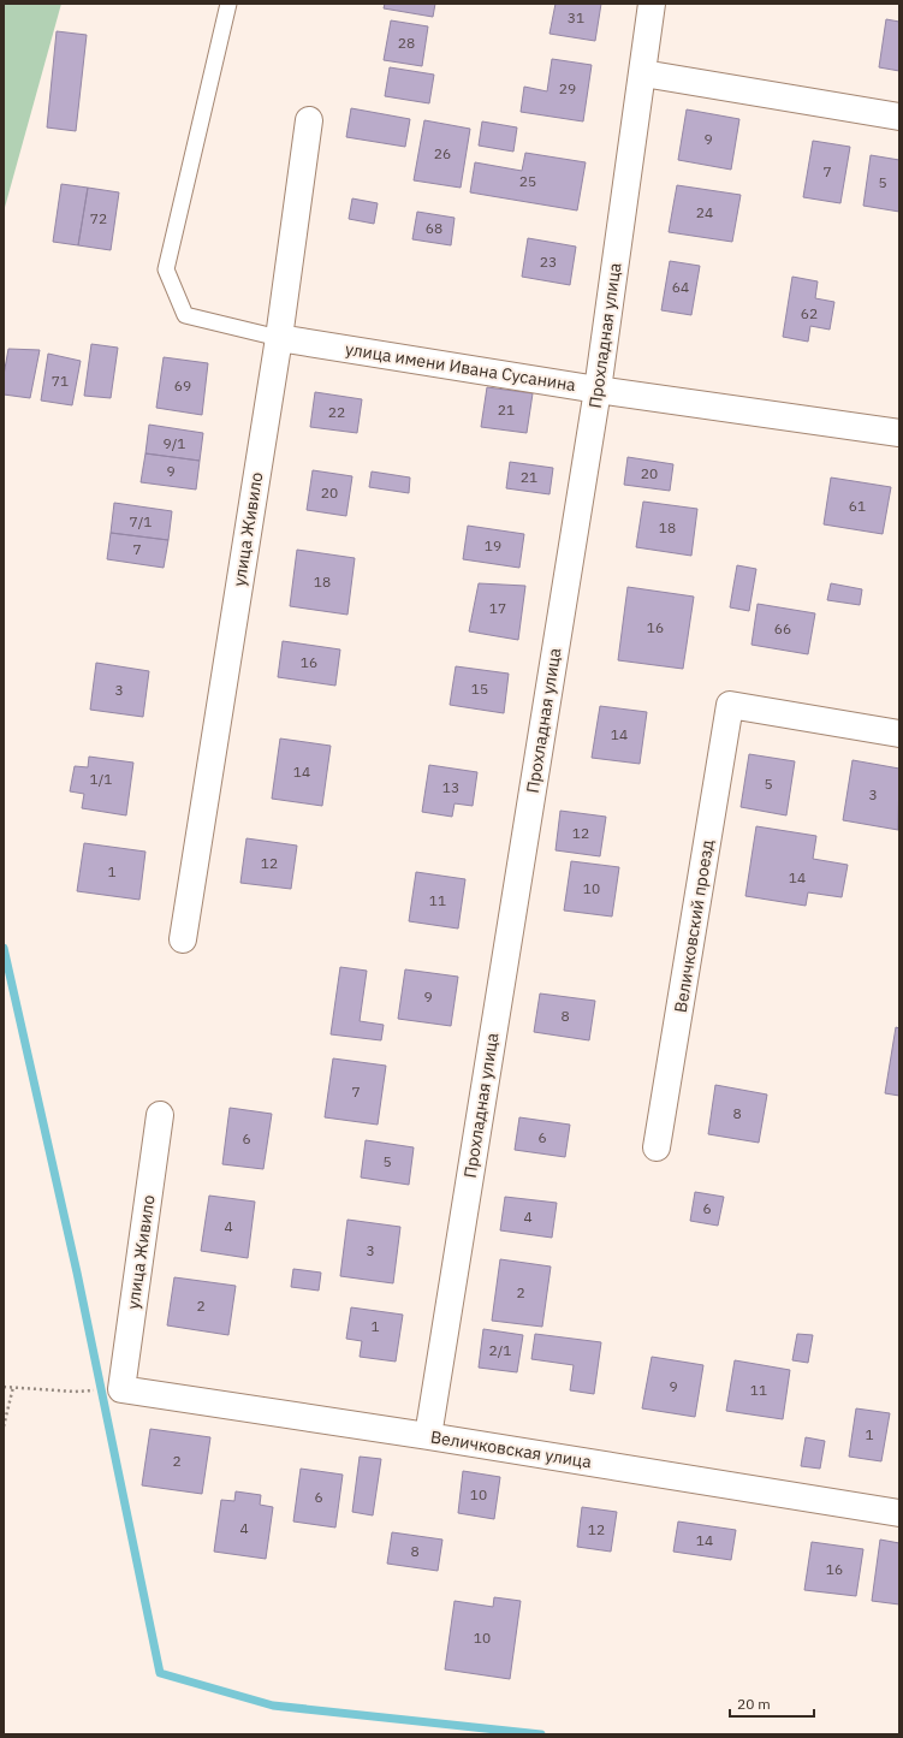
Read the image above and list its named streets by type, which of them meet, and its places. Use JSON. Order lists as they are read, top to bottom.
{
  "streets": {
    "street": [
      "Прохладная улица",
      "улица имени Ивана Сусанина",
      "улица Живило",
      "Величковский проезд",
      "Величковская улица"
    ]
  },
  "crossings": [
    ["Прохладная улица", "улица имени Ивана Сусанина"],
    ["Прохладная улица", "Величковская улица"],
    ["улица имени Ивана Сусанина", "улица Живило"],
    ["улица Живило", "Величковская улица"]
  ],
  "house_numbers": [
    "31",
    "28",
    "29",
    "9",
    "26",
    "7",
    "25",
    "5",
    "24",
    "72",
    "68",
    "23",
    "64",
    "62",
    "71",
    "69",
    "21",
    "22",
    "9/1",
    "9",
    "20",
    "21",
    "20",
    "61",
    "7/1",
    "18",
    "19",
    "7",
    "18",
    "17",
    "16",
    "66",
    "16",
    "15",
    "3",
    "14",
    "14",
    "1/1",
    "5",
    "13",
    "3",
    "12",
    "12",
    "1",
    "14",
    "10",
    "11",
    "9",
    "8",
    "7",
    "8",
    "6",
    "6",
    "5",
    "6",
    "4",
    "4",
    "3",
    "2",
    "2",
    "1",
    "2/1",
    "9",
    "11",
    "1",
    "2",
    "10",
    "6",
    "4",
    "12",
    "14",
    "8",
    "16",
    "10"
  ],
  "scale_bar": "20 m"
}
